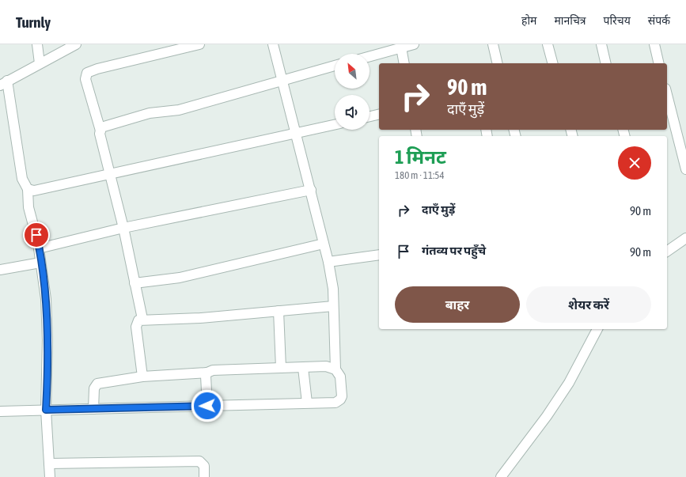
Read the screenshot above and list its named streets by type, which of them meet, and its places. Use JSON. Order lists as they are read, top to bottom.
{
  "north": "top left",
  "page": {
    "header": "Turnly",
    "nav": [
      "होम",
      "मानचित्र",
      "परिचय",
      "संपर्क"
    ],
    "turn": ["90 m", "दाएँ मुड़ें"],
    "heading": ["1 मिनट", "180 m · 11:54"],
    "list": [
      {
        "name": "दाएँ मुड़ें",
        "value": "90 m"
      },
      {
        "name": "गंतव्य पर पहुँचे",
        "value": "90 m"
      }
    ],
    "buttons": ["बाहर", "शेयर करें"]
  }
}
